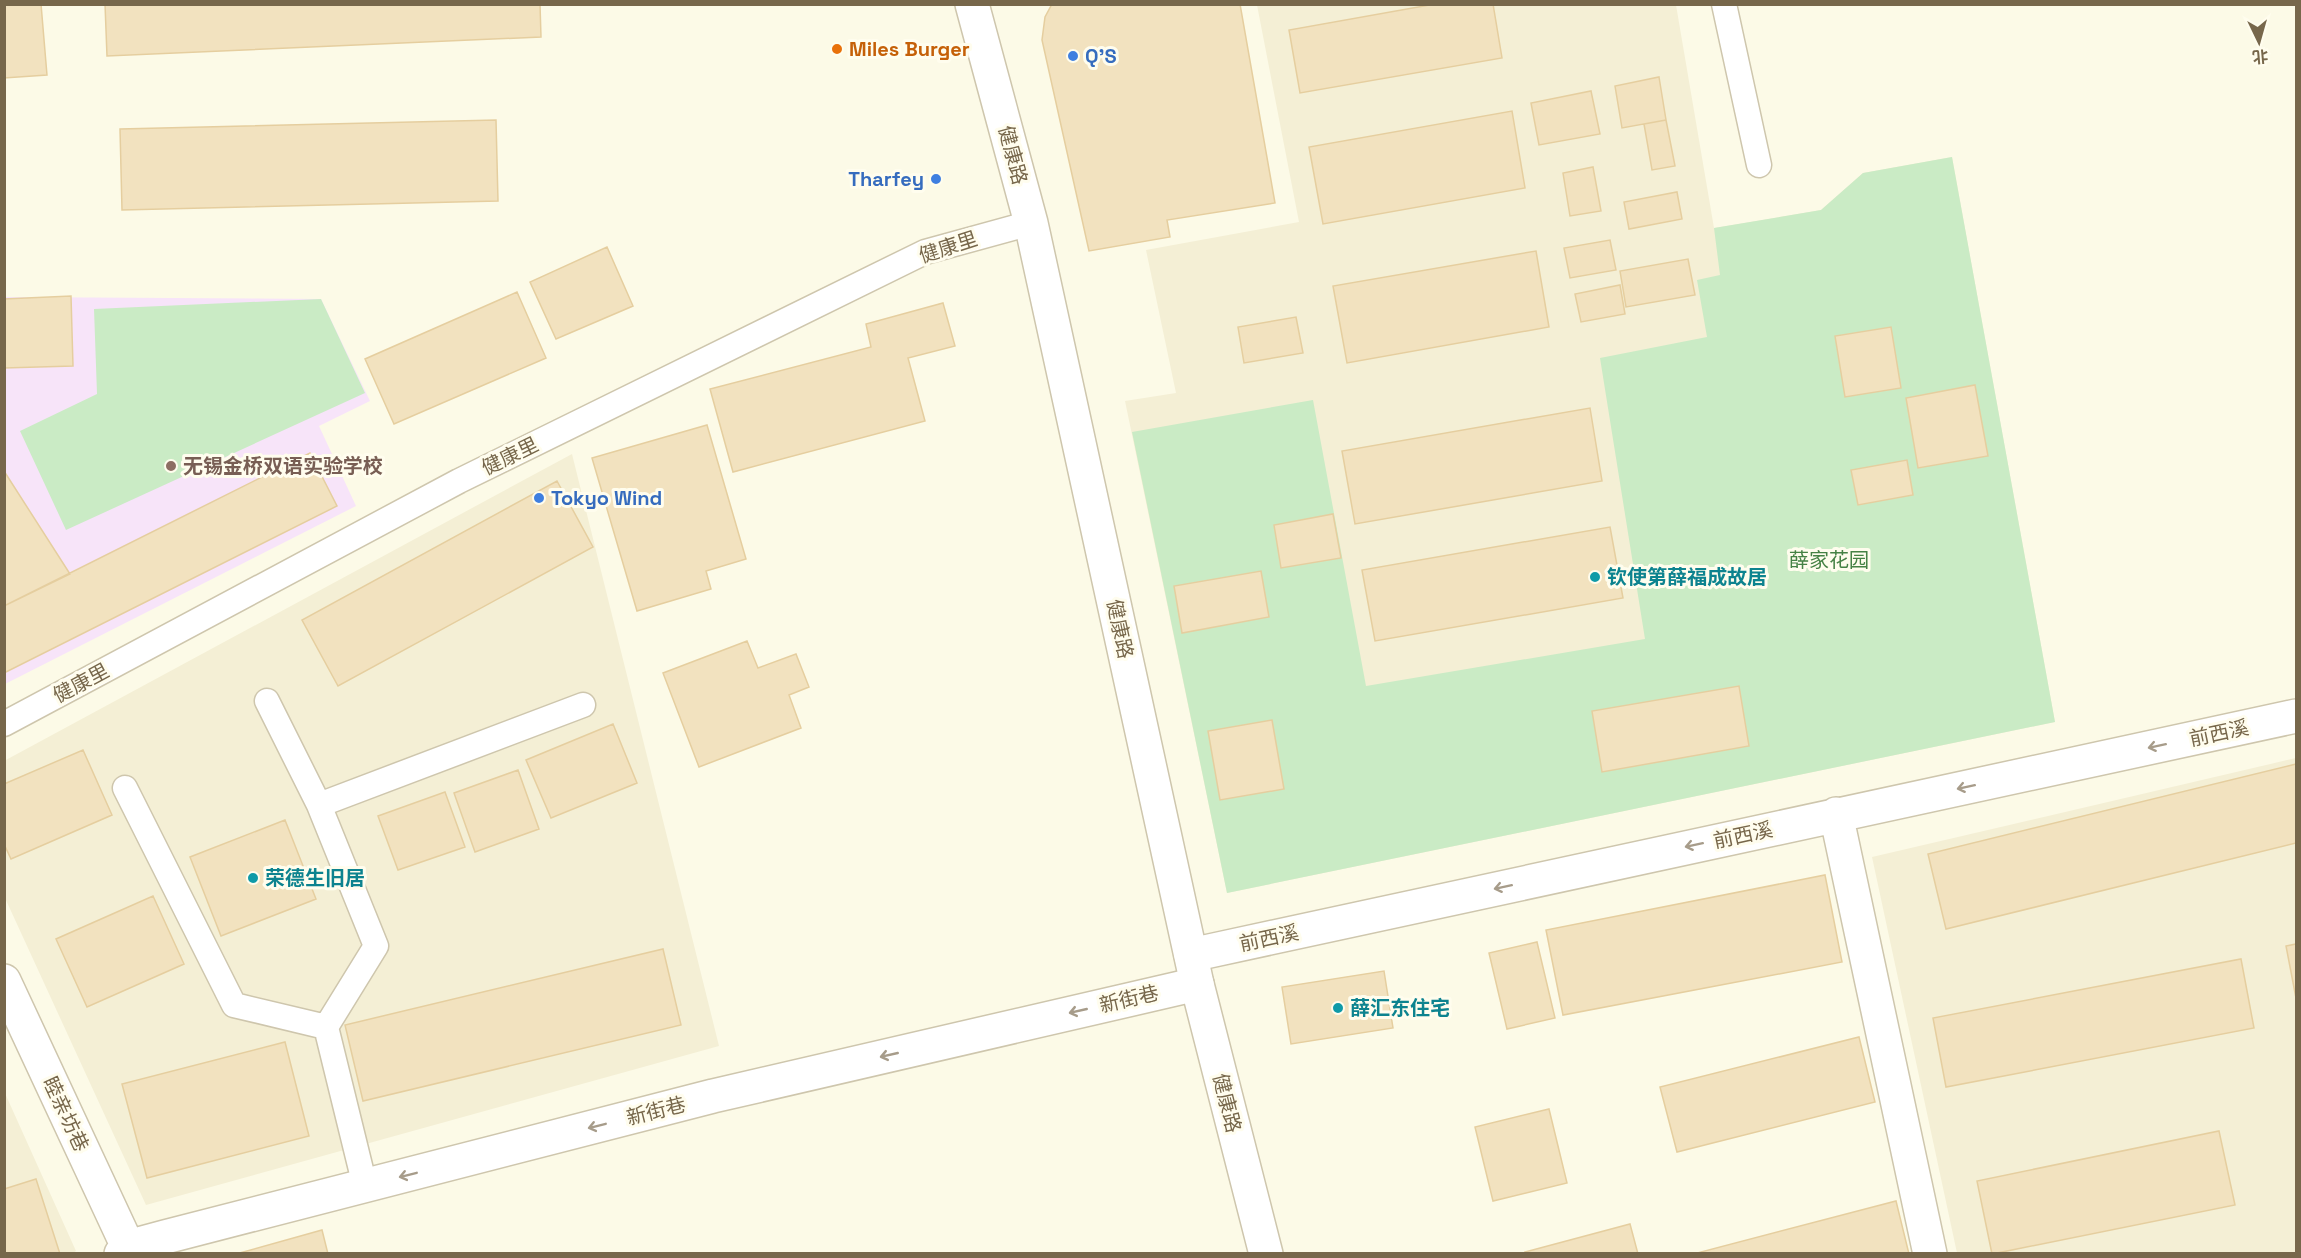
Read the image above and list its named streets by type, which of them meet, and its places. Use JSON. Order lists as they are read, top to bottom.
{
  "streets": {
    "street": [
      "健康路",
      "前西溪",
      "新街巷",
      "睦亲坊巷"
    ],
    "lane": ["健康里"]
  },
  "crossings": [
    ["健康路", "健康里"],
    ["健康路", "前西溪"],
    ["健康路", "新街巷"],
    ["前西溪", "新街巷"],
    ["新街巷", "睦亲坊巷"]
  ],
  "one_way": ["前西溪", "新街巷"],
  "parks": ["薛家花园"],
  "places": [
    "Miles Burger",
    "Q'S",
    "Tharfey",
    "无锡金桥双语实验学校",
    "Tokyo Wind",
    "钦使第薛福成故居",
    "荣德生旧居",
    "薛汇东住宅"
  ],
  "north": "bottom"
}
